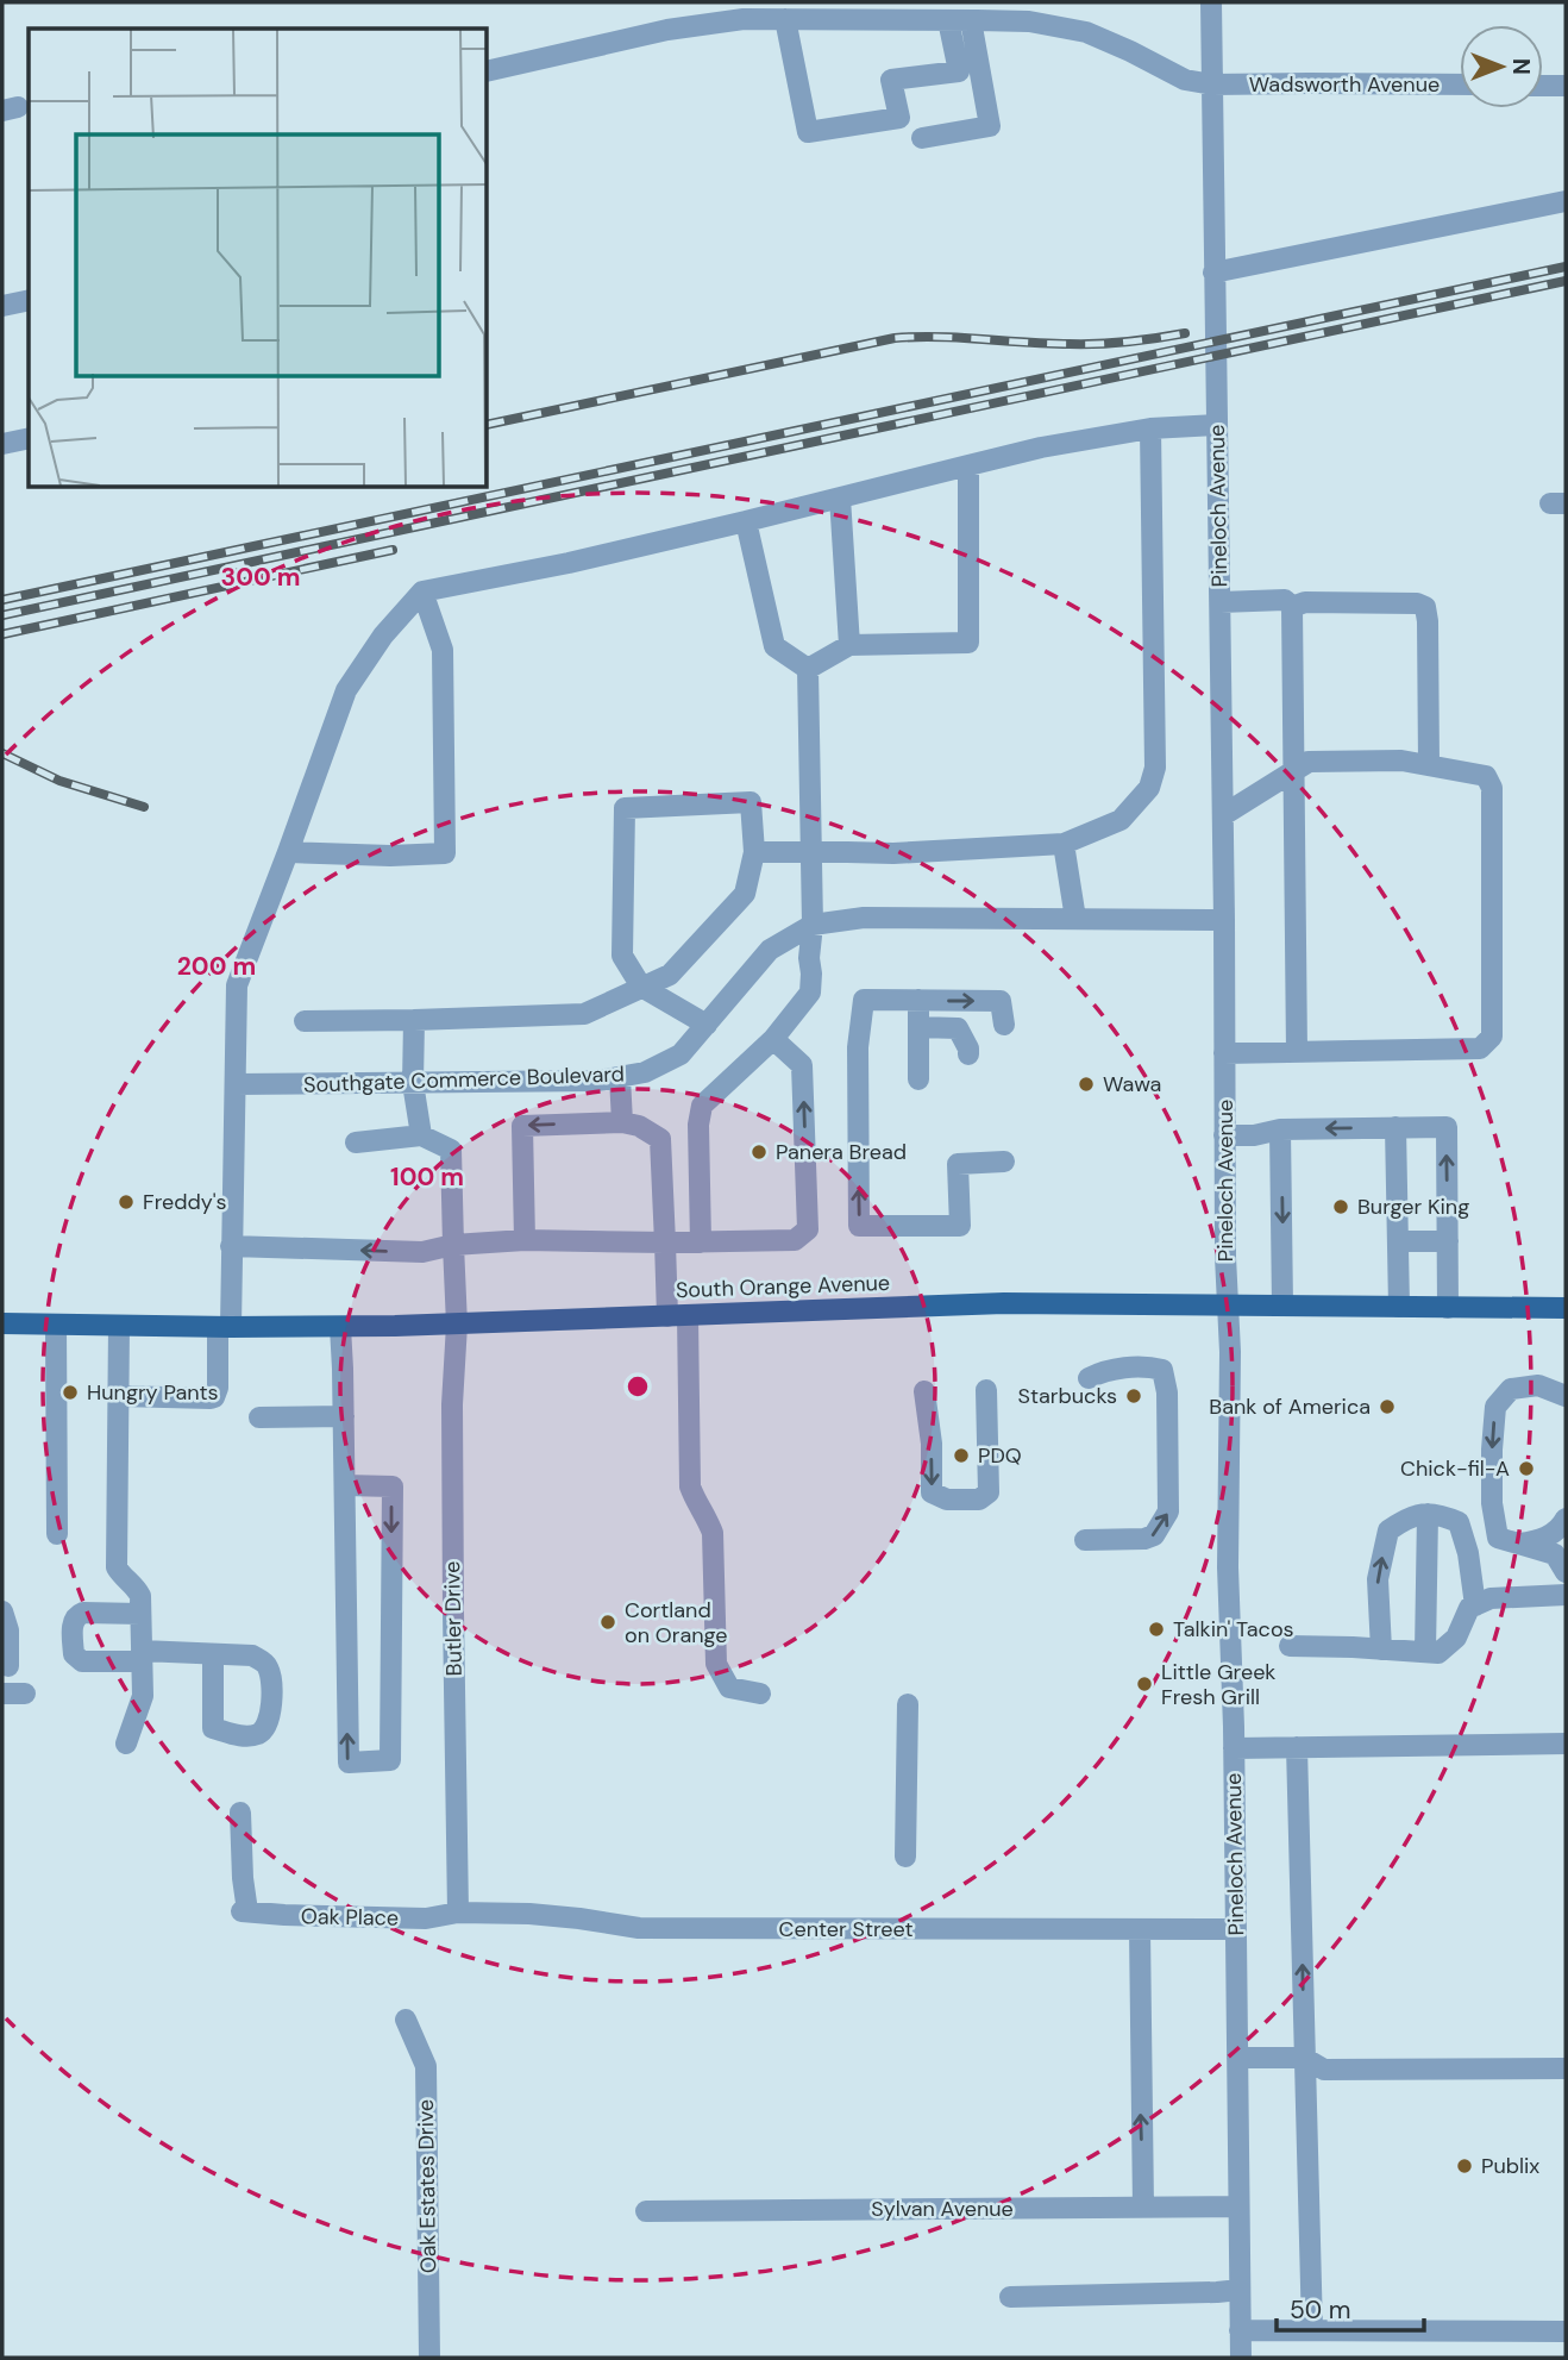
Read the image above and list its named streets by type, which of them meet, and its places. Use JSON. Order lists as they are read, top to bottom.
{
  "streets": {
    "main road": ["South Orange Avenue"],
    "street": [
      "Wadsworth Avenue",
      "Pineloch Avenue",
      "Southgate Commerce Boulevard",
      "Butler Drive",
      "Oak Place",
      "Center Street",
      "Oak Estates Drive",
      "Sylvan Avenue"
    ]
  },
  "crossings": [
    ["Wadsworth Avenue", "Pineloch Avenue"],
    ["Pineloch Avenue", "Southgate Commerce Boulevard"],
    ["Pineloch Avenue", "South Orange Avenue"],
    ["Pineloch Avenue", "Center Street"],
    ["Pineloch Avenue", "Sylvan Avenue"],
    ["South Orange Avenue", "Butler Drive"],
    ["Butler Drive", "Oak Place"],
    ["Butler Drive", "Center Street"],
    ["Oak Place", "Center Street"]
  ],
  "places": [
    "Wawa",
    "Panera Bread",
    "Freddy's",
    "Burger King",
    "Hungry Pants",
    "Starbucks",
    "Bank of America",
    "PDQ",
    "Chick-fil-A",
    "Cortland on Orange",
    "Talkin' Tacos",
    "Little Greek Fresh Grill",
    "Publix"
  ],
  "scale_bar": "50 m",
  "north": "right",
  "rings": ["300 m", "200 m", "100 m"]
}
